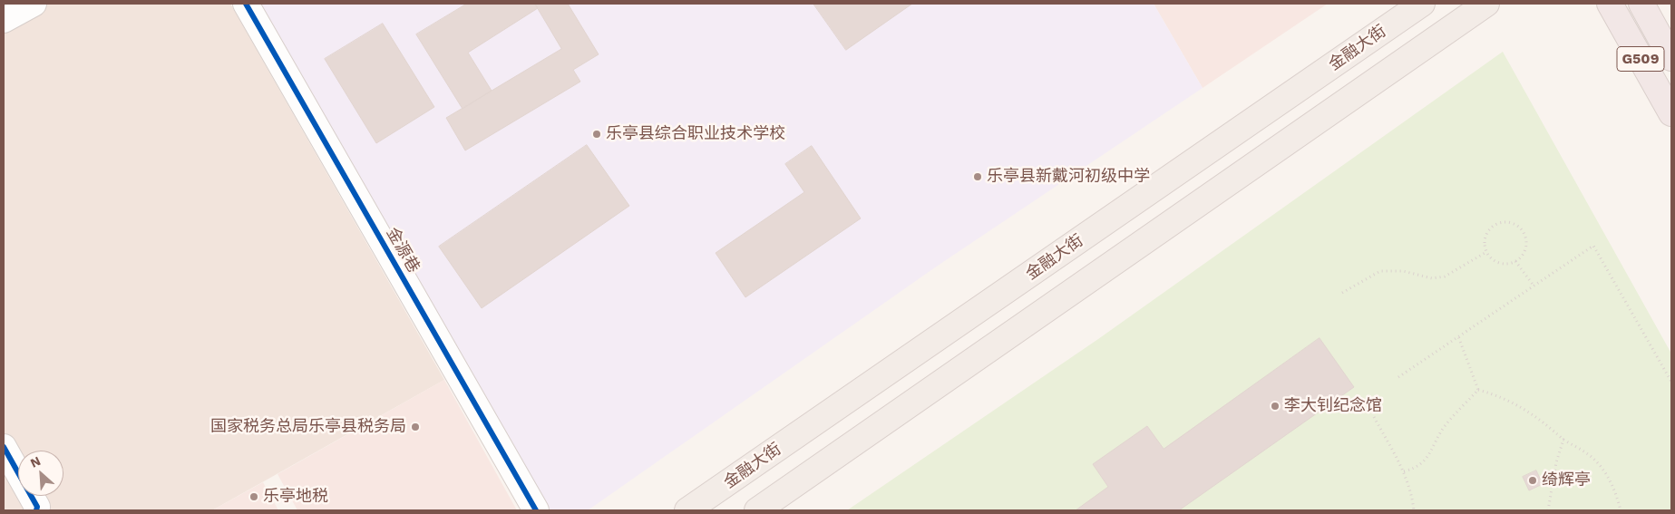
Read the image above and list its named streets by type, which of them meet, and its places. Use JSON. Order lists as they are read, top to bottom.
{
  "streets": {
    "highway": ["G509"],
    "main road": ["金融大街"],
    "street": ["金源巷"]
  },
  "places": [
    "乐亭县综合职业技术学校",
    "乐亭县新戴河初级中学",
    "李大钊纪念馆",
    "国家税务总局乐亭县税务局",
    "绮辉亭",
    "乐亭地税"
  ],
  "north": "top left"
}
